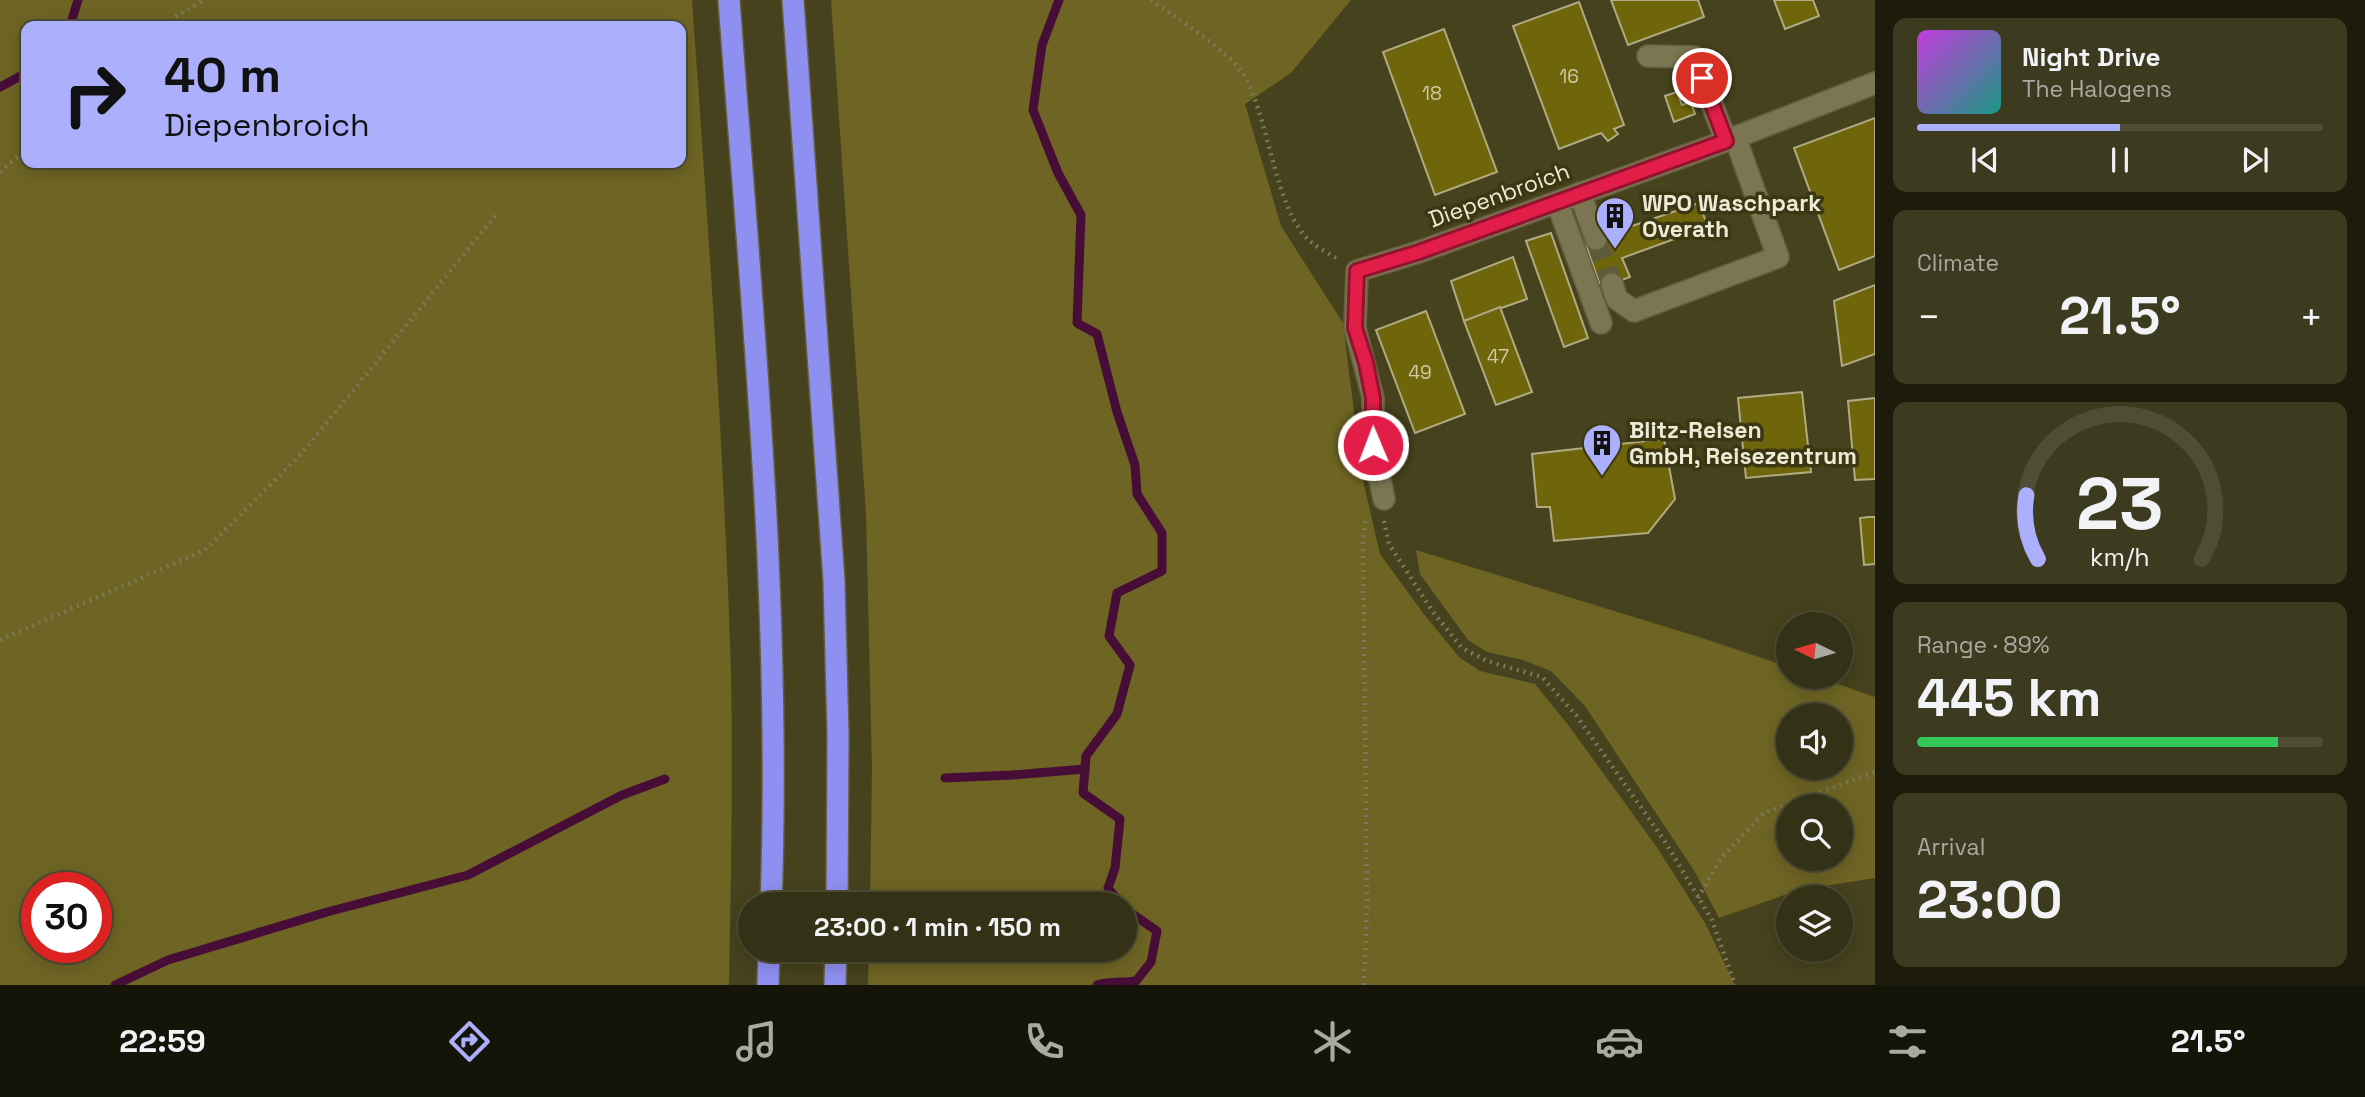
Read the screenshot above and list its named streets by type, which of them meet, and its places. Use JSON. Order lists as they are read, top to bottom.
{
  "streets": {
    "street": ["Diepenbroich"]
  },
  "places": {
    "building": ["WPO Waschpark Overath", "Blitz-Reisen GmbH, Reisezentrum"]
  },
  "house_numbers": [
    "16",
    "18",
    "47",
    "49"
  ],
  "north": "left",
  "page": {
    "turn": ["40 m", "Diepenbroich"],
    "song": ["Night Drive", "The Halogens"],
    "tile": [
      "Climate",
      ["Range · 89%", "445 km"],
      ["Arrival", "23:00"]
    ],
    "heat": ["−", "21.5°", "+"],
    "limit": "30",
    "trip": "23:00 · 1 min · 150 m",
    "tabs": ["22:59", "21.5°"],
    "gauge": ["23", "km/h"]
  }
}
